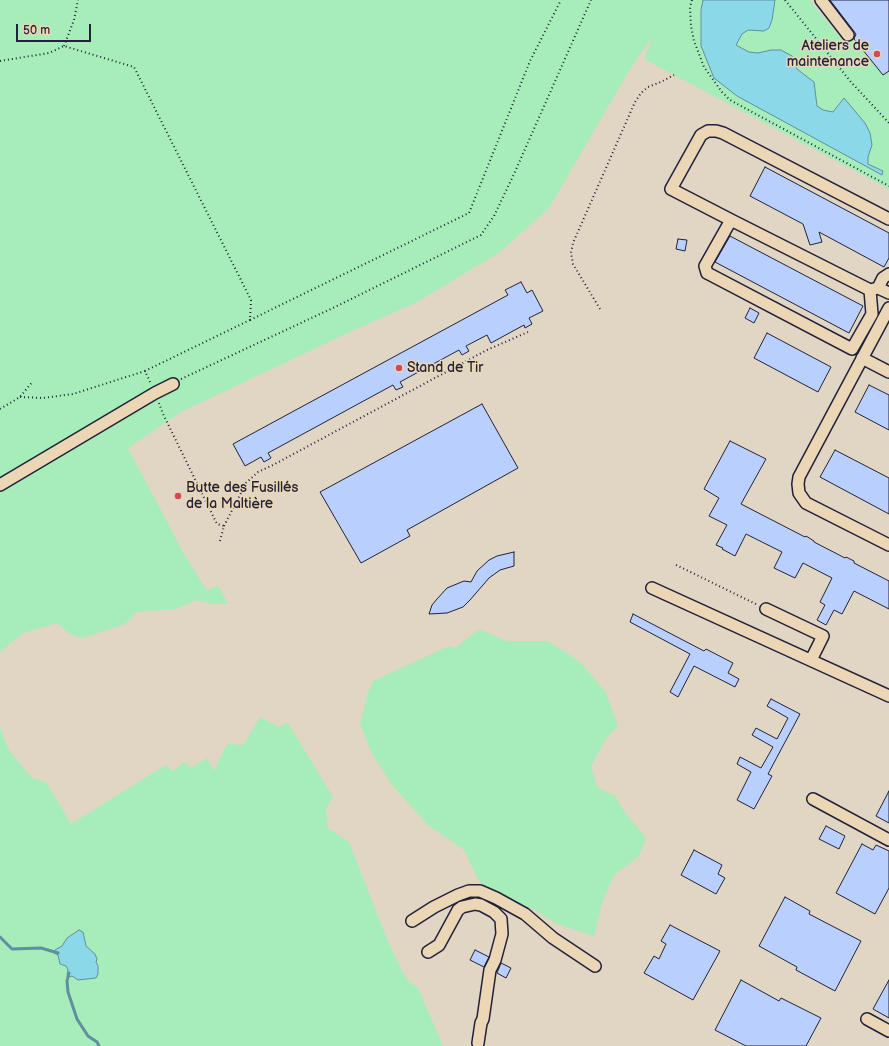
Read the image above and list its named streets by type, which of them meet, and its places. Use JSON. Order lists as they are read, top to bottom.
{
  "places": ["Ateliers de maintenance", "Stand de Tir", "Butte des Fusillés de la Maltière"],
  "scale_bar": "50 m"
}
